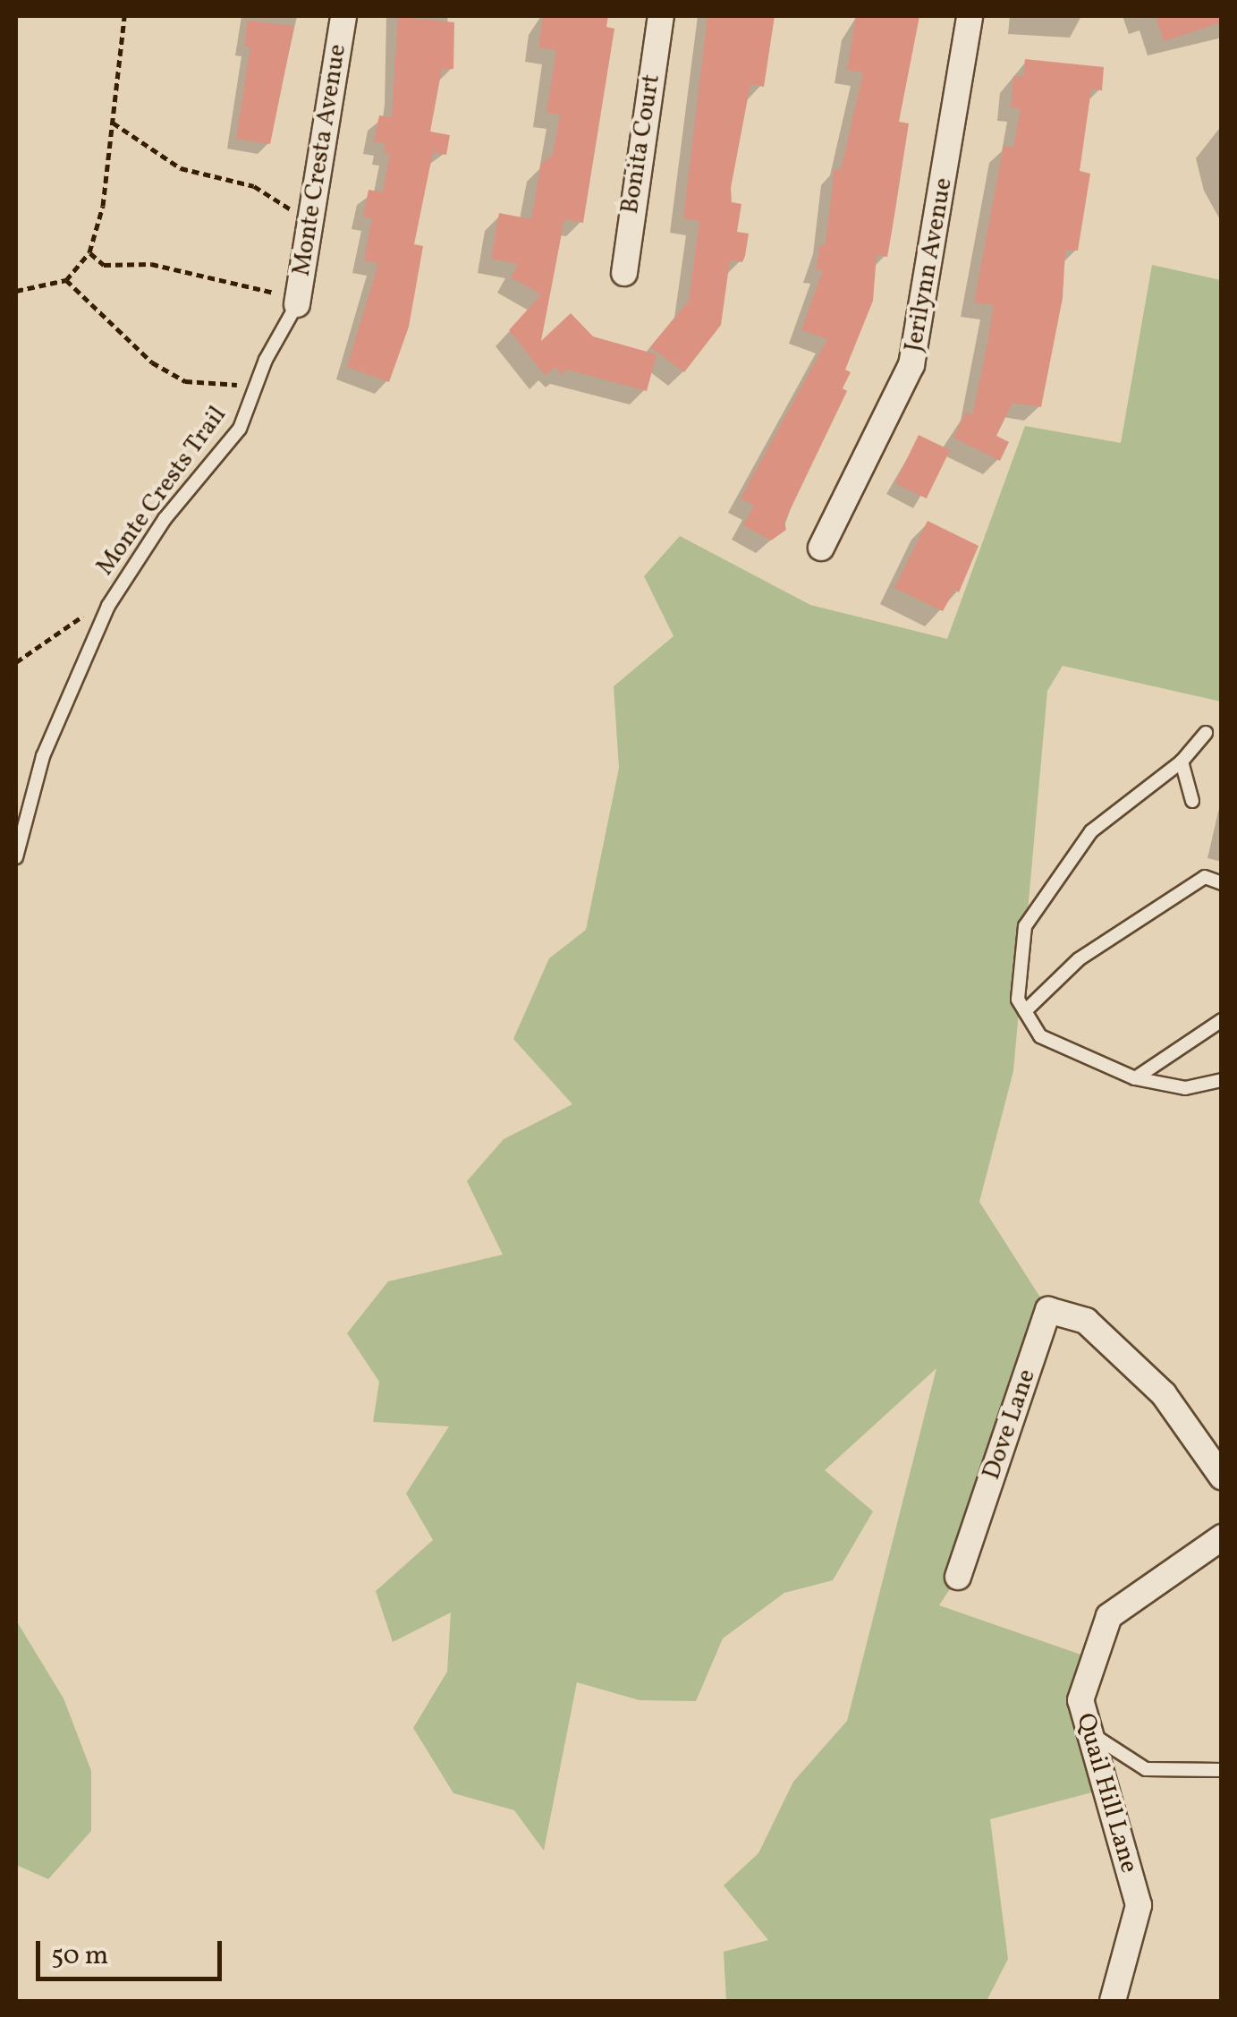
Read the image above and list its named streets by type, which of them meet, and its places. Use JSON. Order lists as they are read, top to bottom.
{
  "streets": {
    "street": [
      "Bonita Court",
      "Monte Cresta Avenue",
      "Jerilynn Avenue",
      "Dove Lane",
      "Quail Hill Lane"
    ],
    "lane": ["Monte Crests Trail"]
  },
  "crossings": [
    ["Monte Cresta Avenue", "Monte Crests Trail"]
  ],
  "scale_bar": "50 m"
}
